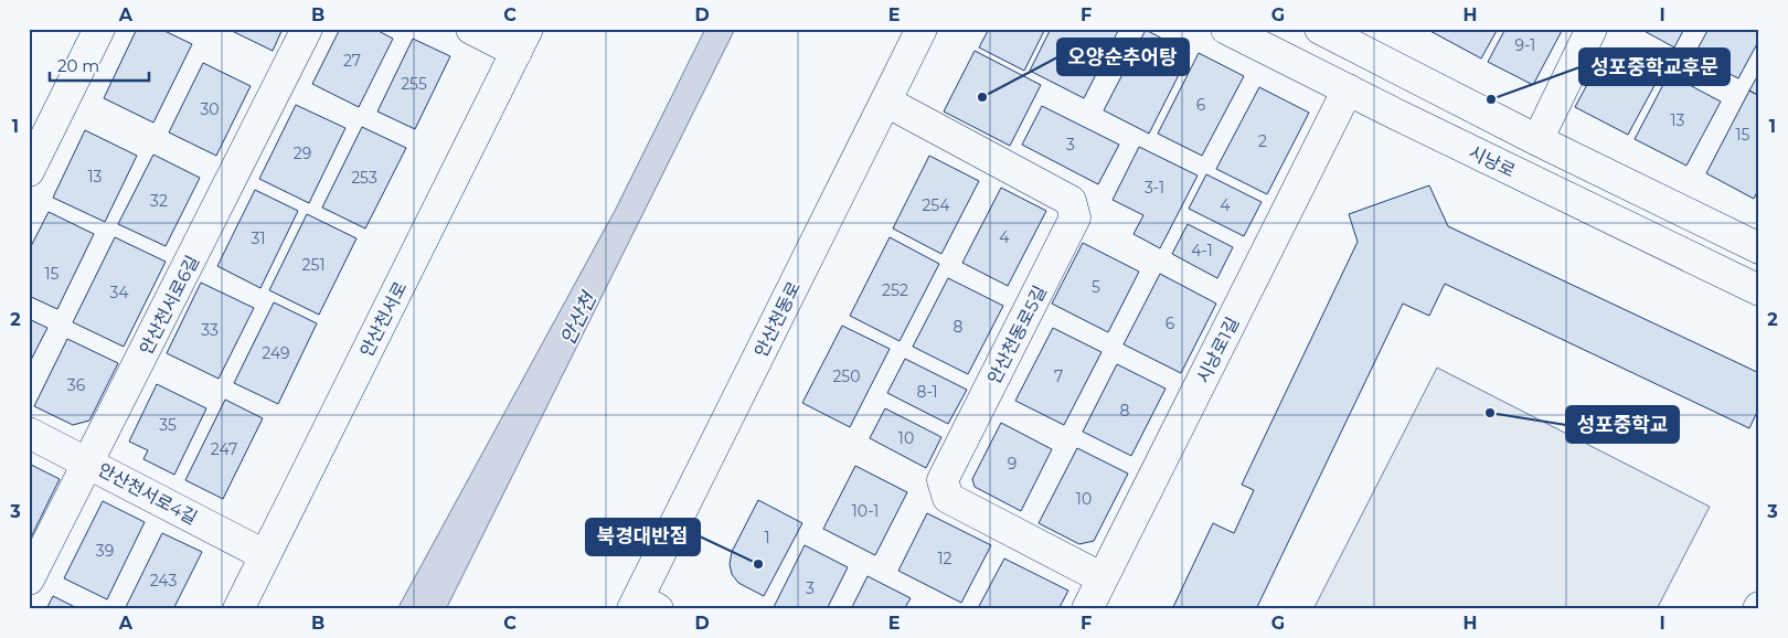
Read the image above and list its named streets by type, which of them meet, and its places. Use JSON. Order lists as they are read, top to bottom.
{
  "streets": {
    "street": [
      "시낭로",
      "안산천서로6길",
      "안산천서로",
      "안산천동로",
      "안산천동로5길",
      "시낭로1길",
      "안산천서로4길"
    ]
  },
  "crossings": [
    ["시낭로", "시낭로1길"],
    ["안산천서로6길", "안산천서로4길"],
    ["안산천서로", "안산천서로4길"],
    ["안산천동로", "안산천동로5길"],
    ["안산천동로5길", "시낭로1길"]
  ],
  "water": ["안산천"],
  "places": [
    "오양순추어탕",
    "성포중학교후문",
    "성포중학교",
    "북경대반점"
  ],
  "house_numbers": [
    "9-1",
    "27",
    "255",
    "6",
    "30",
    "13",
    "15",
    "2",
    "3",
    "29",
    "13",
    "253",
    "3-1",
    "32",
    "254",
    "4",
    "4",
    "31",
    "4-1",
    "251",
    "15",
    "5",
    "252",
    "34",
    "6",
    "8",
    "33",
    "249",
    "250",
    "7",
    "36",
    "8-1",
    "8",
    "35",
    "10",
    "247",
    "9",
    "10",
    "10-1",
    "1",
    "39",
    "12",
    "243",
    "3"
  ],
  "scale_bar": "20 m",
  "grid": {
    "columns": [
      "A",
      "B",
      "C",
      "D",
      "E",
      "F",
      "G",
      "H",
      "I"
    ],
    "rows": ["1", "2", "3"]
  }
}
